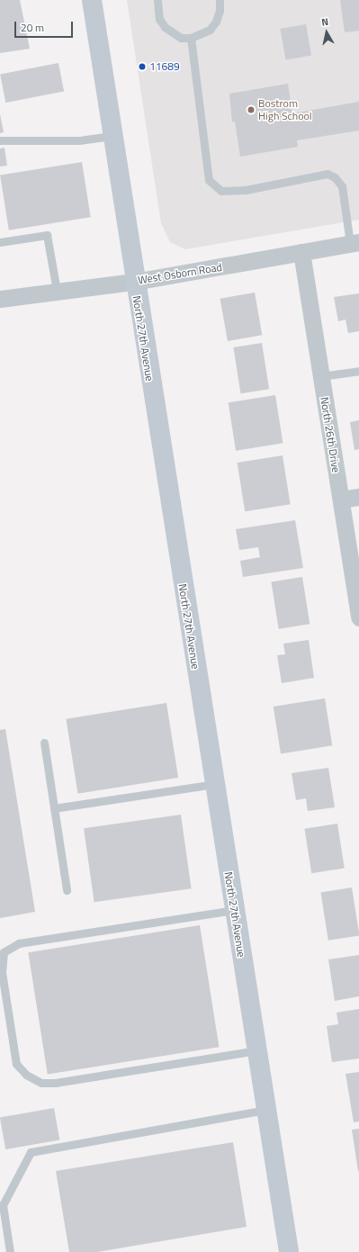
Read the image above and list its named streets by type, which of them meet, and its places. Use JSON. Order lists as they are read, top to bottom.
{
  "streets": {
    "main road": ["North 27th Avenue"],
    "street": ["West Osborn Road", "North 26th Drive"]
  },
  "crossings": [
    ["West Osborn Road", "North 27th Avenue"],
    ["West Osborn Road", "North 26th Drive"]
  ],
  "places": ["11689", "Bostrom High School"],
  "scale_bar": "20 m",
  "north": "top"
}
